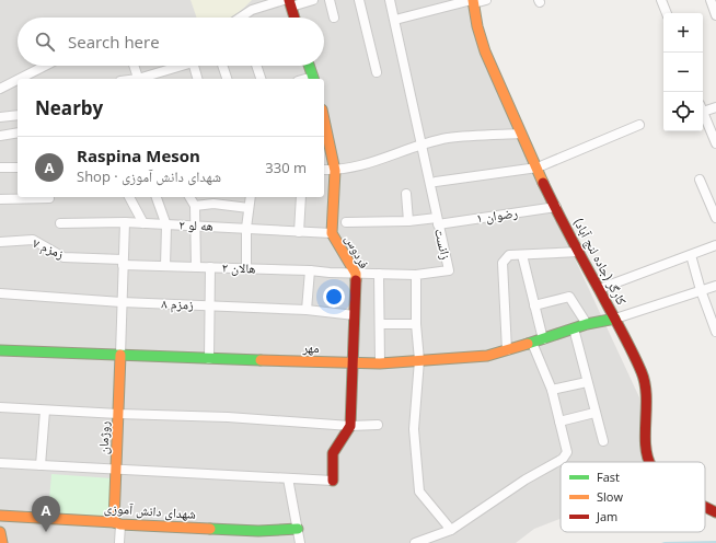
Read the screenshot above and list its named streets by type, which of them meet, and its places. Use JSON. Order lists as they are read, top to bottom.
{
  "streets": {
    "street": [
      "رضوان ۱",
      "هه لو ۲",
      "زانست",
      "زمزم ۷",
      "فردوس",
      "کارگر (جاده لنج آباد)",
      "هالان ۲",
      "زمزم ۸",
      "مهر",
      "روژمان",
      "شهدای دانش آموزی"
    ]
  },
  "crossings": [
    ["رضوان ۱", "زانست"],
    ["رضوان ۱", "کارگر (جاده لنج آباد)"],
    ["هه لو ۲", "فردوس"],
    ["زانست", "هالان ۲"],
    ["زمزم ۷", "هالان ۲"],
    ["فردوس", "هالان ۲"],
    ["فردوس", "زمزم ۸"],
    ["فردوس", "مهر"],
    ["کارگر (جاده لنج آباد)", "مهر"],
    ["مهر", "روژمان"],
    ["روژمان", "شهدای دانش آموزی"]
  ],
  "legend": ["Fast", "Slow", "Jam"],
  "page": {
    "map_buttons": ["+", "−"],
    "search": "Search here",
    "heading": "Nearby",
    "list": [
      {
        "mark": "A",
        "name": "Raspina Meson",
        "note": "Shop · شهدای دانش آموزی",
        "value": "330 m"
      }
    ],
    "pins": "A"
  }
}
